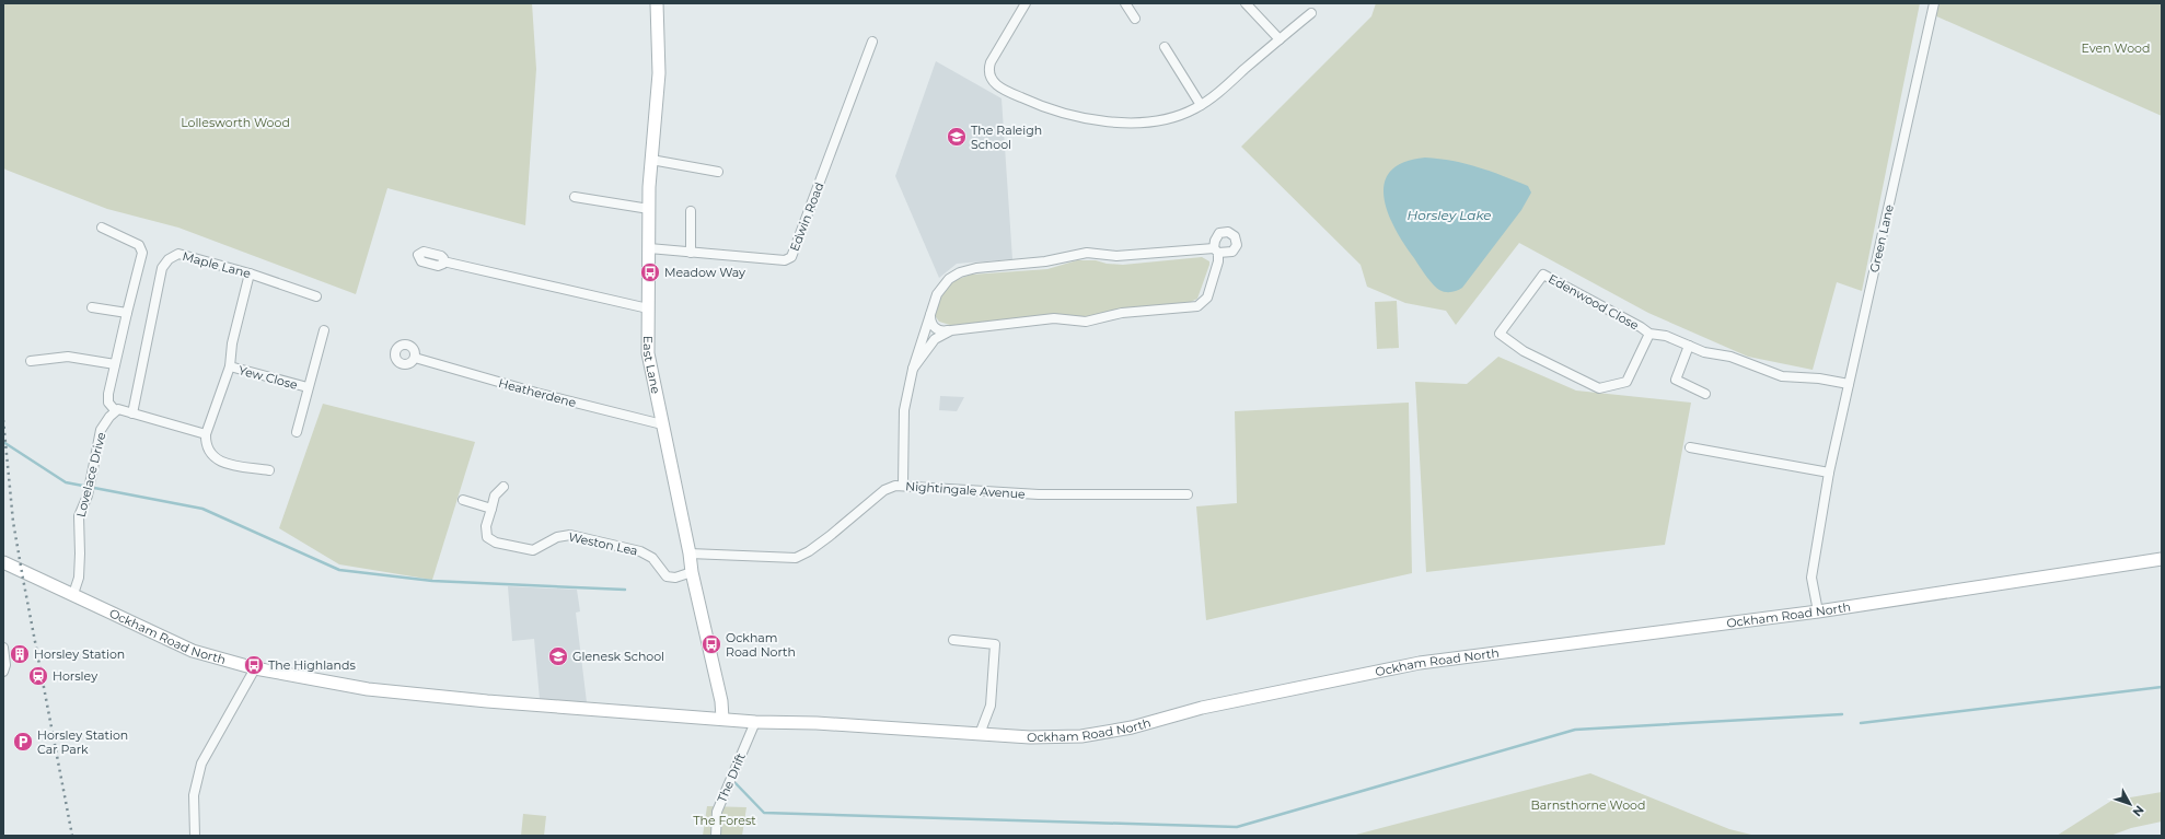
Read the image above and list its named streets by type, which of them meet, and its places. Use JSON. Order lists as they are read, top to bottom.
{
  "streets": {
    "main road": ["East Lane", "Ockham Road North"],
    "street": [
      "Edwin Road",
      "Green Lane",
      "Maple Lane",
      "Edenwood Close",
      "Yew Close",
      "Heatherdene",
      "Lovelace Drive",
      "Nightingale Avenue",
      "Weston Lea",
      "The Drift"
    ]
  },
  "crossings": [
    ["Edwin Road", "East Lane"],
    ["Green Lane", "Edenwood Close"],
    ["Green Lane", "Ockham Road North"],
    ["East Lane", "Heatherdene"],
    ["East Lane", "Nightingale Avenue"],
    ["East Lane", "Weston Lea"],
    ["East Lane", "Ockham Road North"],
    ["Lovelace Drive", "Ockham Road North"],
    ["Ockham Road North", "The Drift"]
  ],
  "water": ["Horsley Lake"],
  "parks": [
    "Even Wood",
    "Lollesworth Wood",
    "Barnsthorne Wood",
    "The Forest"
  ],
  "places": {
    "school or university": ["The Raleigh School", "Glenesk School"],
    "bus stop": ["Meadow Way", "Ockham Road North", "The Highlands"],
    "building": ["Horsley Station"],
    "station": ["Horsley"],
    "parking": ["Horsley Station Car Park"]
  },
  "north": "bottom right"
}
